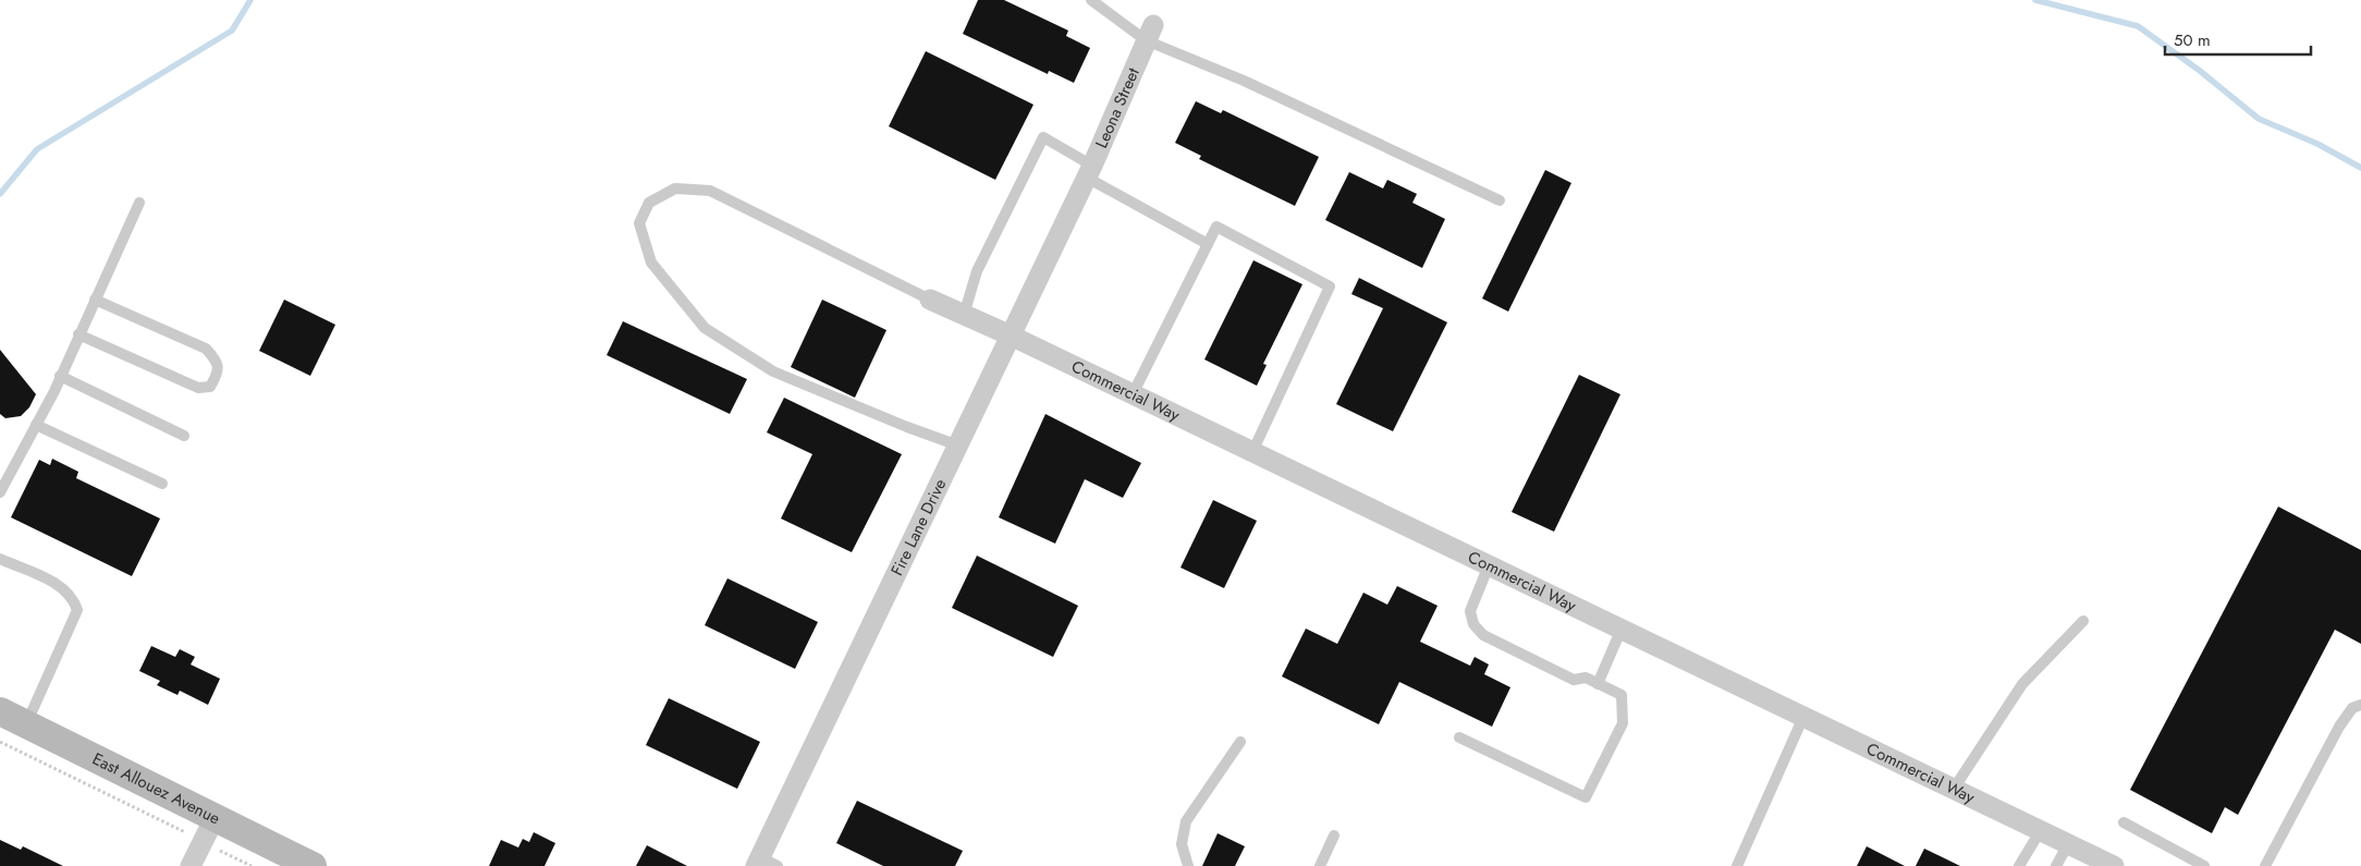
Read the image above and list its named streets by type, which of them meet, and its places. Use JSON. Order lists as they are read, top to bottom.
{
  "streets": {
    "street": [
      "Leona Street",
      "Commercial Way",
      "Fire Lane Drive",
      "East Allouez Avenue"
    ]
  },
  "crossings": [
    ["Leona Street", "Fire Lane Drive"],
    ["Commercial Way", "Fire Lane Drive"]
  ],
  "scale_bar": "50 m"
}
